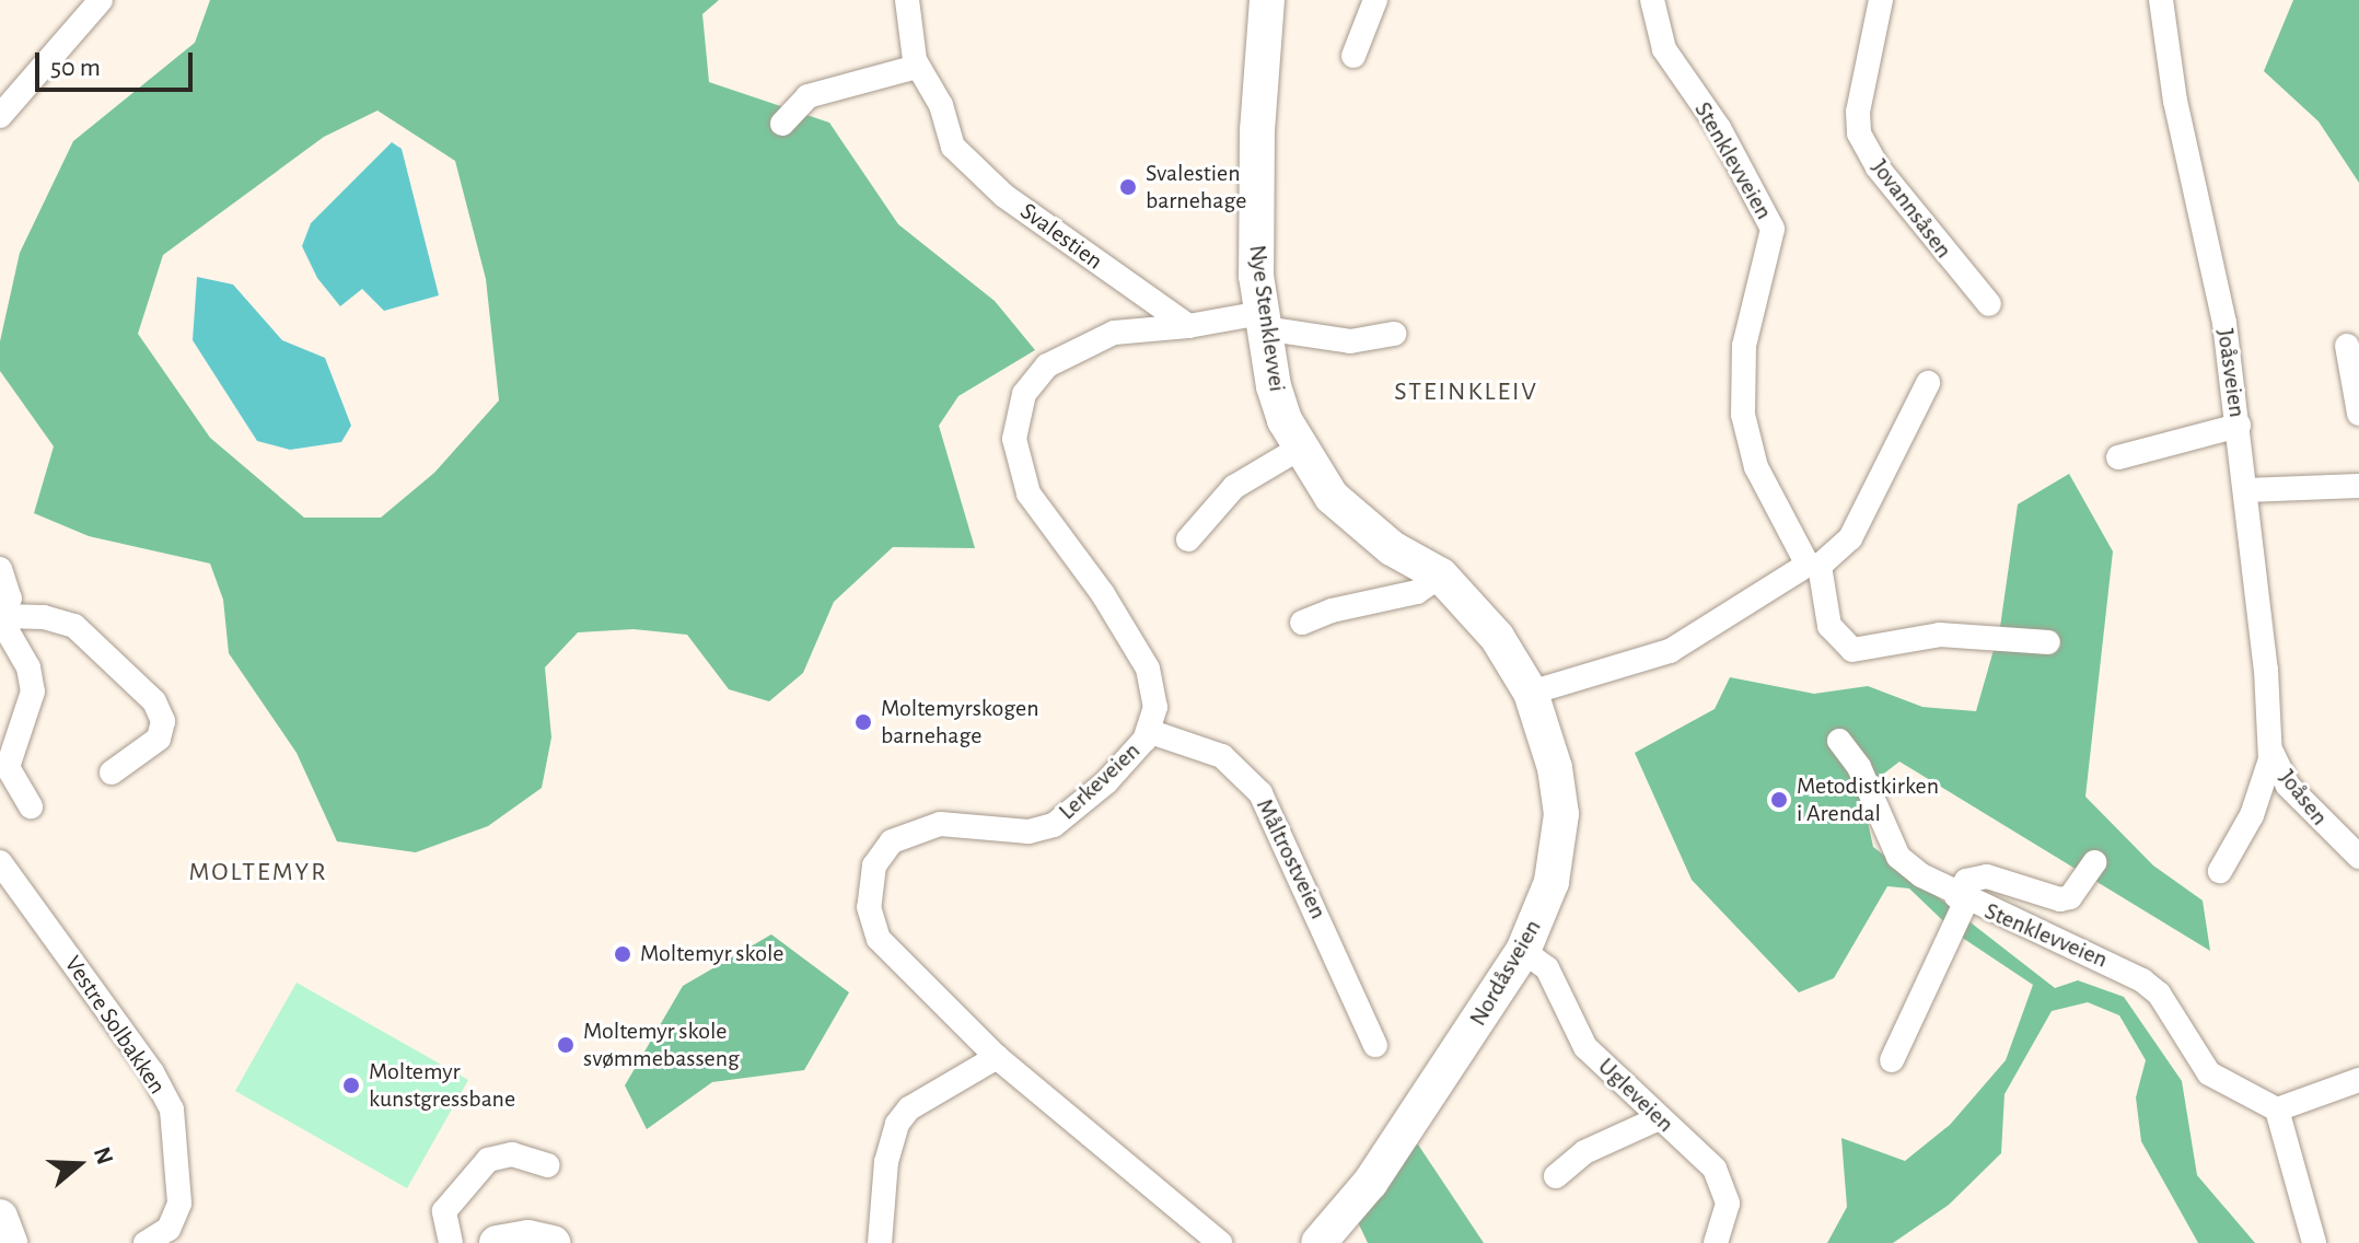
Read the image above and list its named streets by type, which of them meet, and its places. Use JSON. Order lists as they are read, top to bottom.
{
  "streets": {
    "main road": ["Nye Stenklevvei", "Nordåsveien"],
    "street": [
      "Stenklevveien",
      "Jovannsåsen",
      "Svalestien",
      "Joåsveien",
      "Lerkeveien",
      "Joåsen",
      "Måltrostveien",
      "Vestre Solbakken",
      "Ugleveien"
    ]
  },
  "crossings": [
    ["Svalestien", "Lerkeveien"],
    ["Nye Stenklevvei", "Nordåsveien"],
    ["Joåsveien", "Joåsen"],
    ["Lerkeveien", "Måltrostveien"],
    ["Nordåsveien", "Ugleveien"]
  ],
  "districts": ["STEINKLEIV", "MOLTEMYR"],
  "places": [
    "Svalestien barnehage",
    "Moltemyrskogen barnehage",
    "Metodistkirken i Arendal",
    "Moltemyr skole",
    "Moltemyr skole svømmebasseng",
    "Moltemyr kunstgressbane"
  ],
  "scale_bar": "50 m",
  "north": "right"
}
